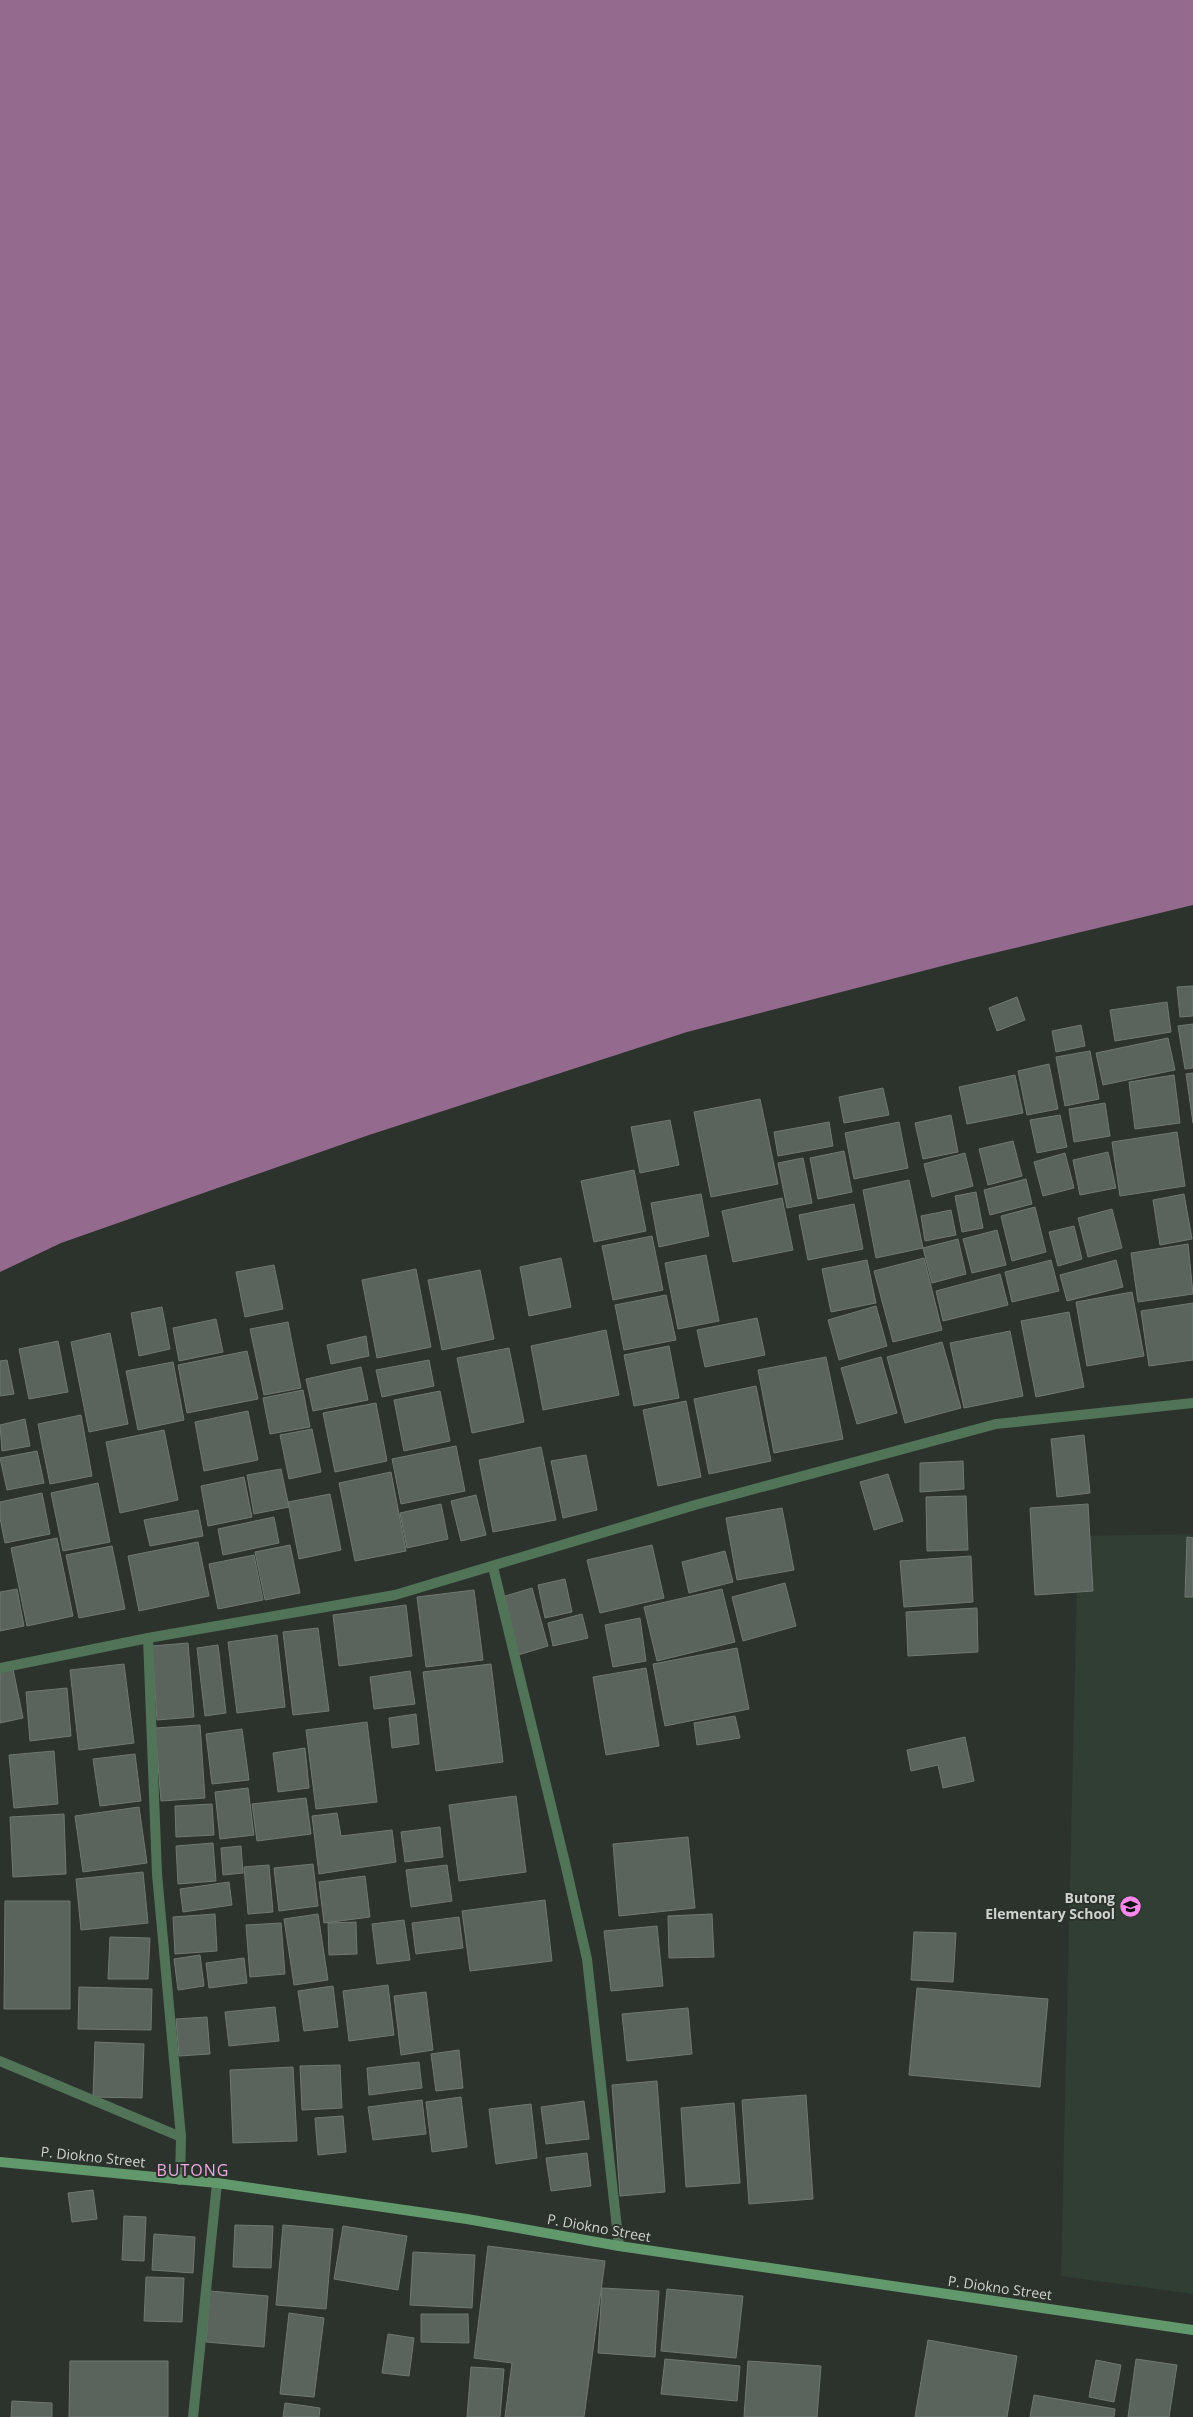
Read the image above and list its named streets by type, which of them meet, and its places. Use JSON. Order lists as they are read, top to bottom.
{
  "streets": {
    "main road": ["P. Diokno Street"]
  },
  "districts": ["BUTONG"],
  "places": {
    "school or university": ["Butong Elementary School"]
  }
}
